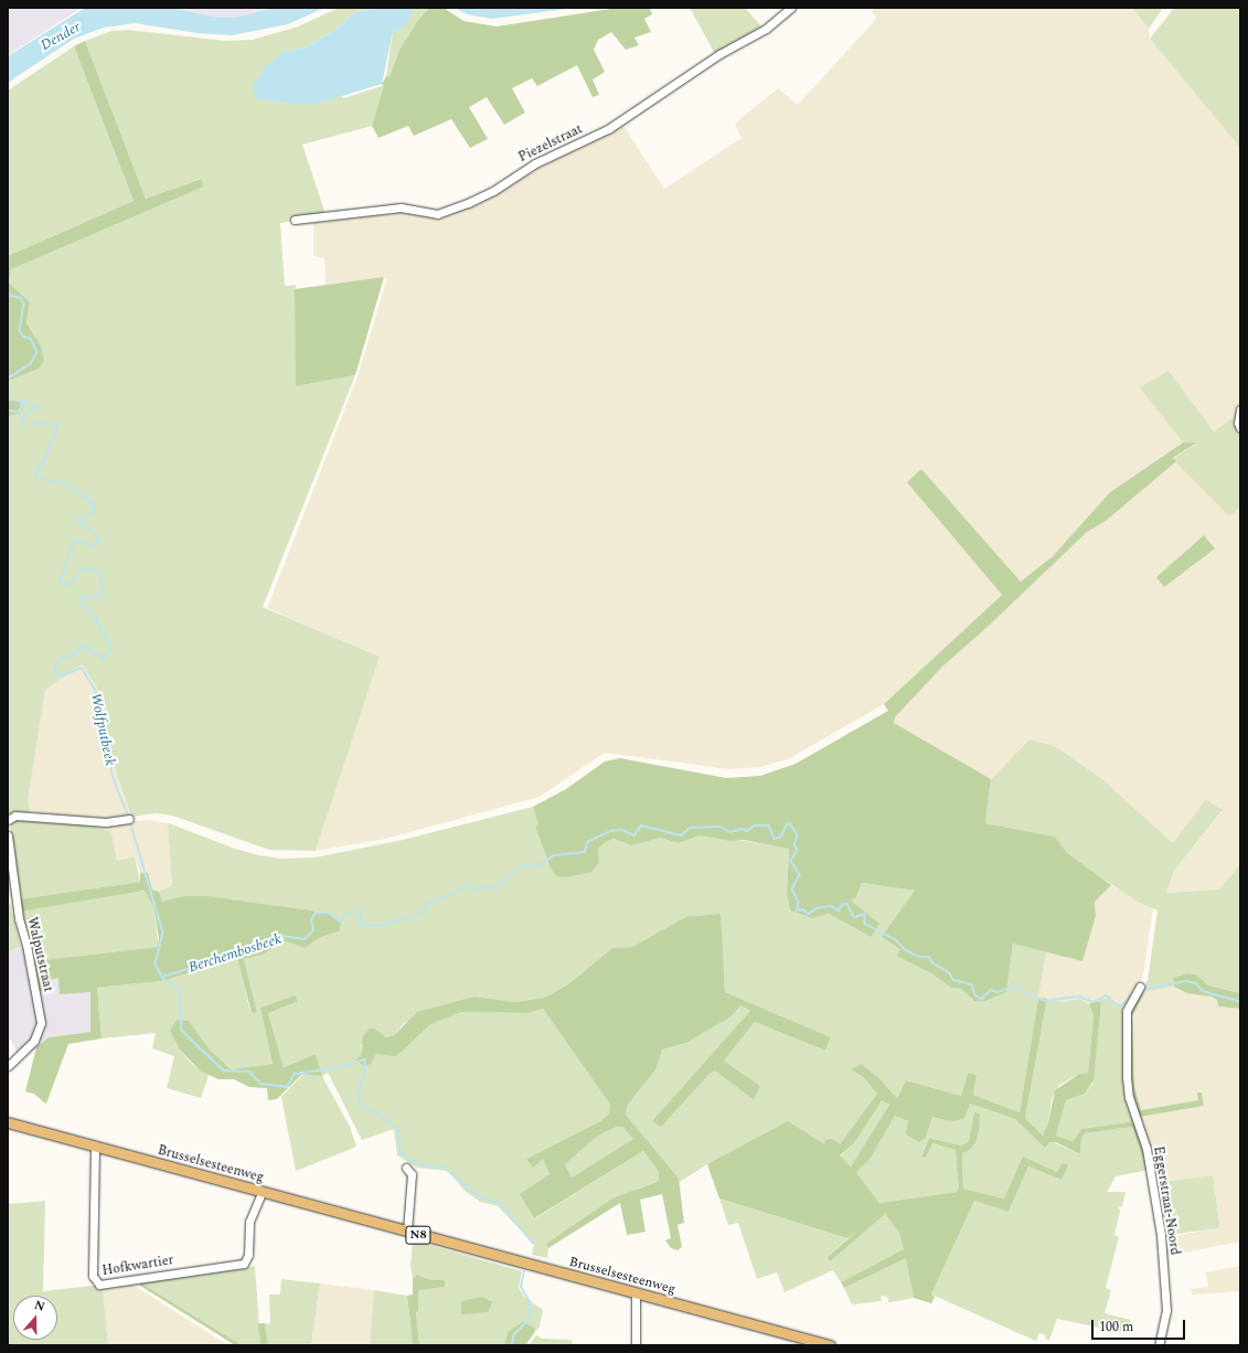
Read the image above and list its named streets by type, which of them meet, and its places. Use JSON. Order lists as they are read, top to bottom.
{
  "streets": {
    "main road": ["Brusselsesteenweg", "N8"],
    "street": [
      "Piezelstraat",
      "Walputstraat",
      "Eggerstraat-Noord",
      "Hofkwartier"
    ]
  },
  "crossings": [
    ["Brusselsesteenweg", "Hofkwartier"]
  ],
  "water": ["Dender", "Wolfputbeek", "Berchembosbeek"],
  "scale_bar": "100 m",
  "north": "top"
}
